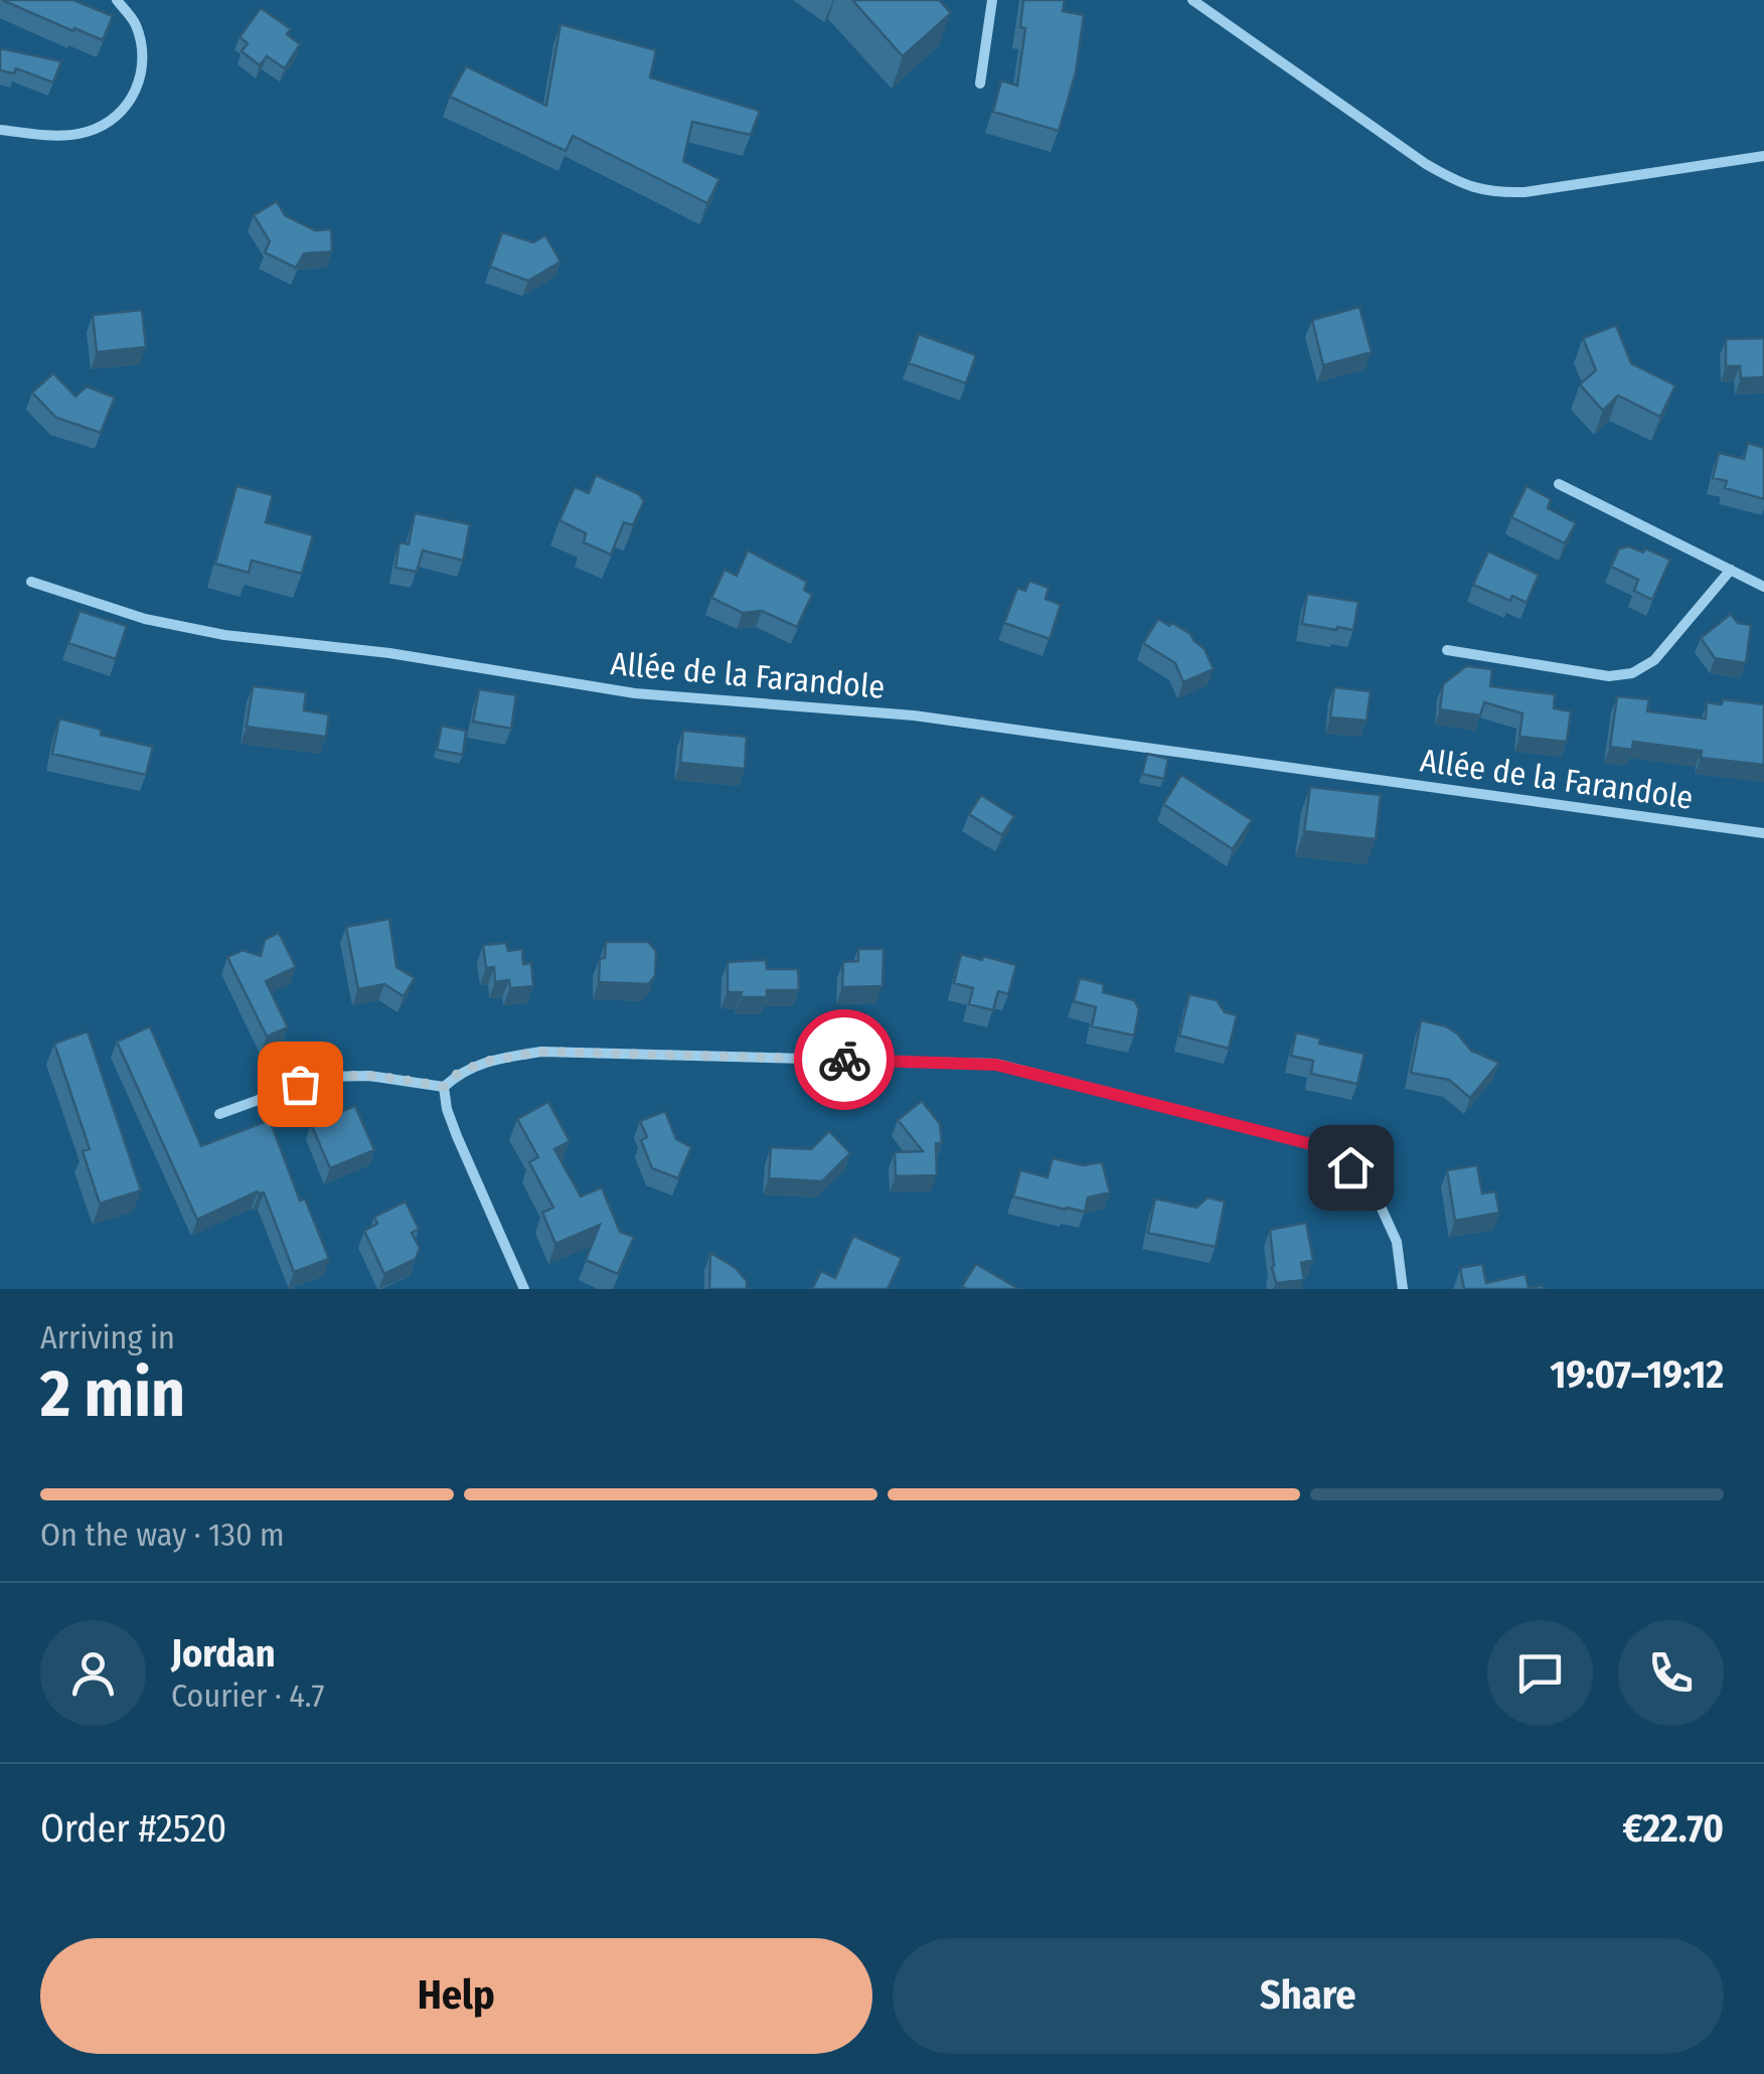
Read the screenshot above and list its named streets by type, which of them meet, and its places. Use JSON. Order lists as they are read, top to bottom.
{
  "streets": {
    "street": ["Allée de la Farandole"]
  },
  "page": {
    "heading": ["2 min", "Arriving in", "19:07–19:12"],
    "panel": [
      "Jordan",
      "Courier · 4.7",
      "Order #2520",
      "€22.70"
    ],
    "bar": "On the way · 130 m",
    "buttons": ["Help", "Share"]
  }
}
